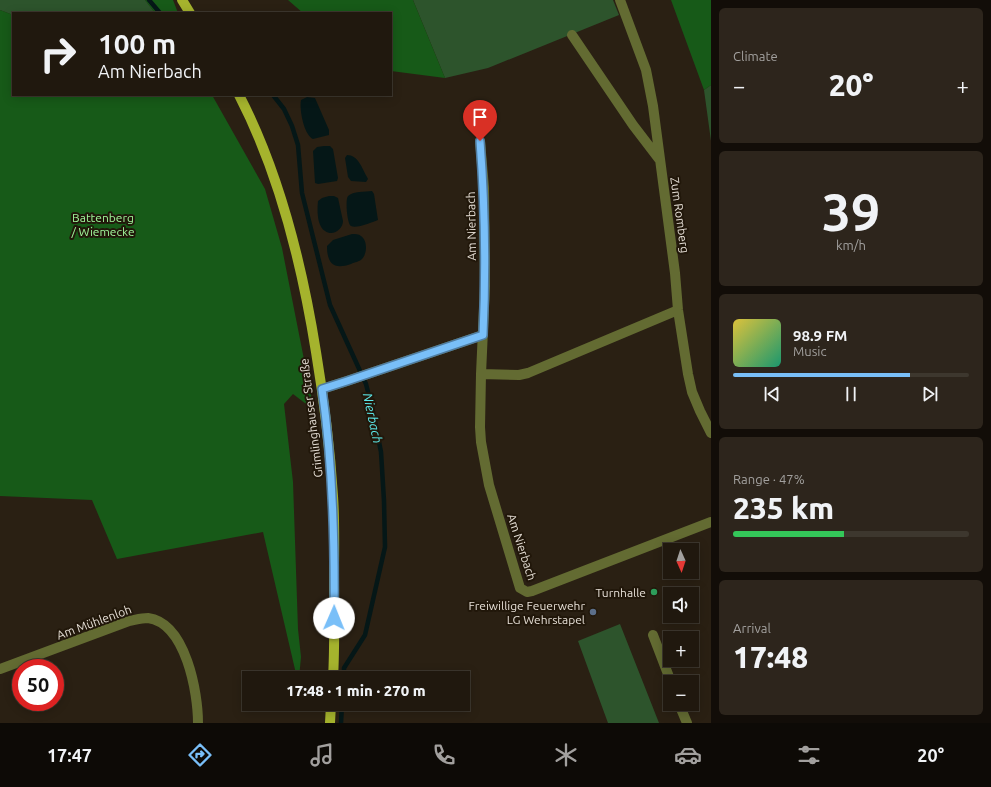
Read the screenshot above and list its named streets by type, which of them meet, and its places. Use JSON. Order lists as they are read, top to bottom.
{
  "streets": {
    "main road": ["Grimlinghauser Straße"],
    "street": ["Zum Romberg", "Am Nierbach", "Am Mühlenloh"]
  },
  "water": ["Nierbach"],
  "parks": ["Battenberg / Wiemecke"],
  "places": ["Turnhalle", "Freiwillige Feuerwehr LG Wehrstapel"],
  "north": "bottom",
  "page": {
    "tile": [
      "Climate",
      ["39", "km/h"],
      ["Range · 47%", "235 km"],
      ["Arrival", "17:48"]
    ],
    "turn": ["100 m", "Am Nierbach"],
    "heat": ["−", "20°", "+"],
    "song": ["98.9 FM", "Music"],
    "map_buttons": ["+", "−"],
    "limit": "50",
    "trip": "17:48 · 1 min · 270 m",
    "tabs": ["17:47", "20°"]
  }
}
